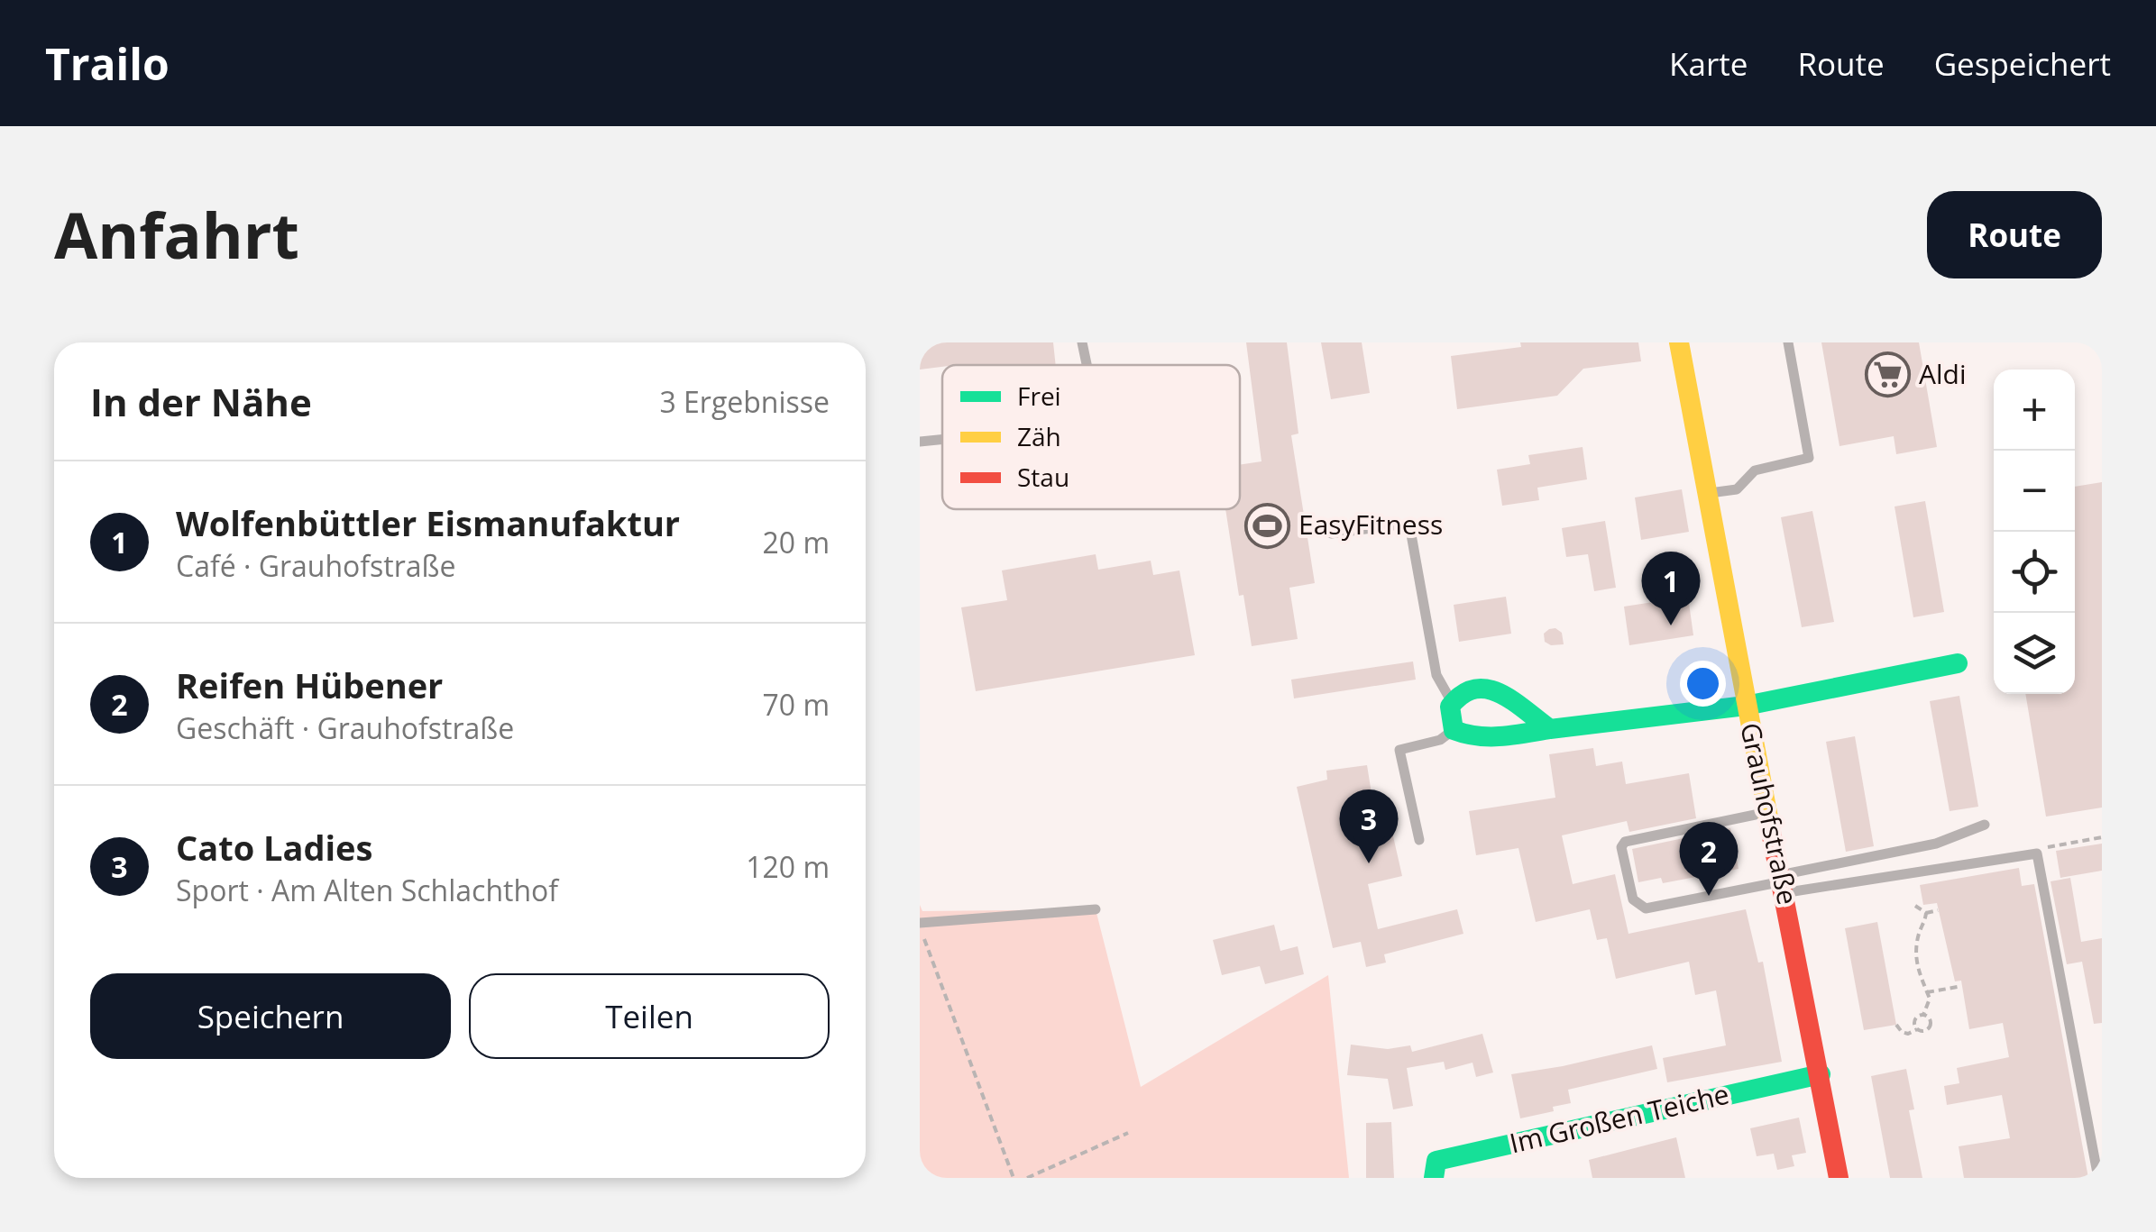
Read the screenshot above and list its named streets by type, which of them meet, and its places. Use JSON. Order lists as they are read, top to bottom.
{
  "streets": {
    "street": ["Grauhofstraße", "Im Großen Teiche"]
  },
  "crossings": [
    ["Grauhofstraße", "Im Großen Teiche"]
  ],
  "places": {
    "supermarket": ["Aldi"],
    "sports": ["EasyFitness"]
  },
  "legend": ["Frei", "Zäh", "Stau"],
  "page": {
    "header": "Trailo",
    "nav": ["Karte", "Route", "Gespeichert"],
    "title": "Anfahrt",
    "buttons": [
      "Route",
      ["Speichern", "Teilen"]
    ],
    "heading": ["In der Nähe", "3 Ergebnisse"],
    "map_buttons": ["+", "−"],
    "list": [
      {
        "mark": "1",
        "name": "Wolfenbüttler Eismanufaktur",
        "note": "Café · Grauhofstraße",
        "value": "20 m"
      },
      {
        "mark": "2",
        "name": "Reifen Hübener",
        "note": "Geschäft · Grauhofstraße",
        "value": "70 m"
      },
      {
        "mark": "3",
        "name": "Cato Ladies",
        "note": "Sport · Am Alten Schlachthof",
        "value": "120 m"
      }
    ],
    "pins": ["1", "3", "2"]
  }
}
